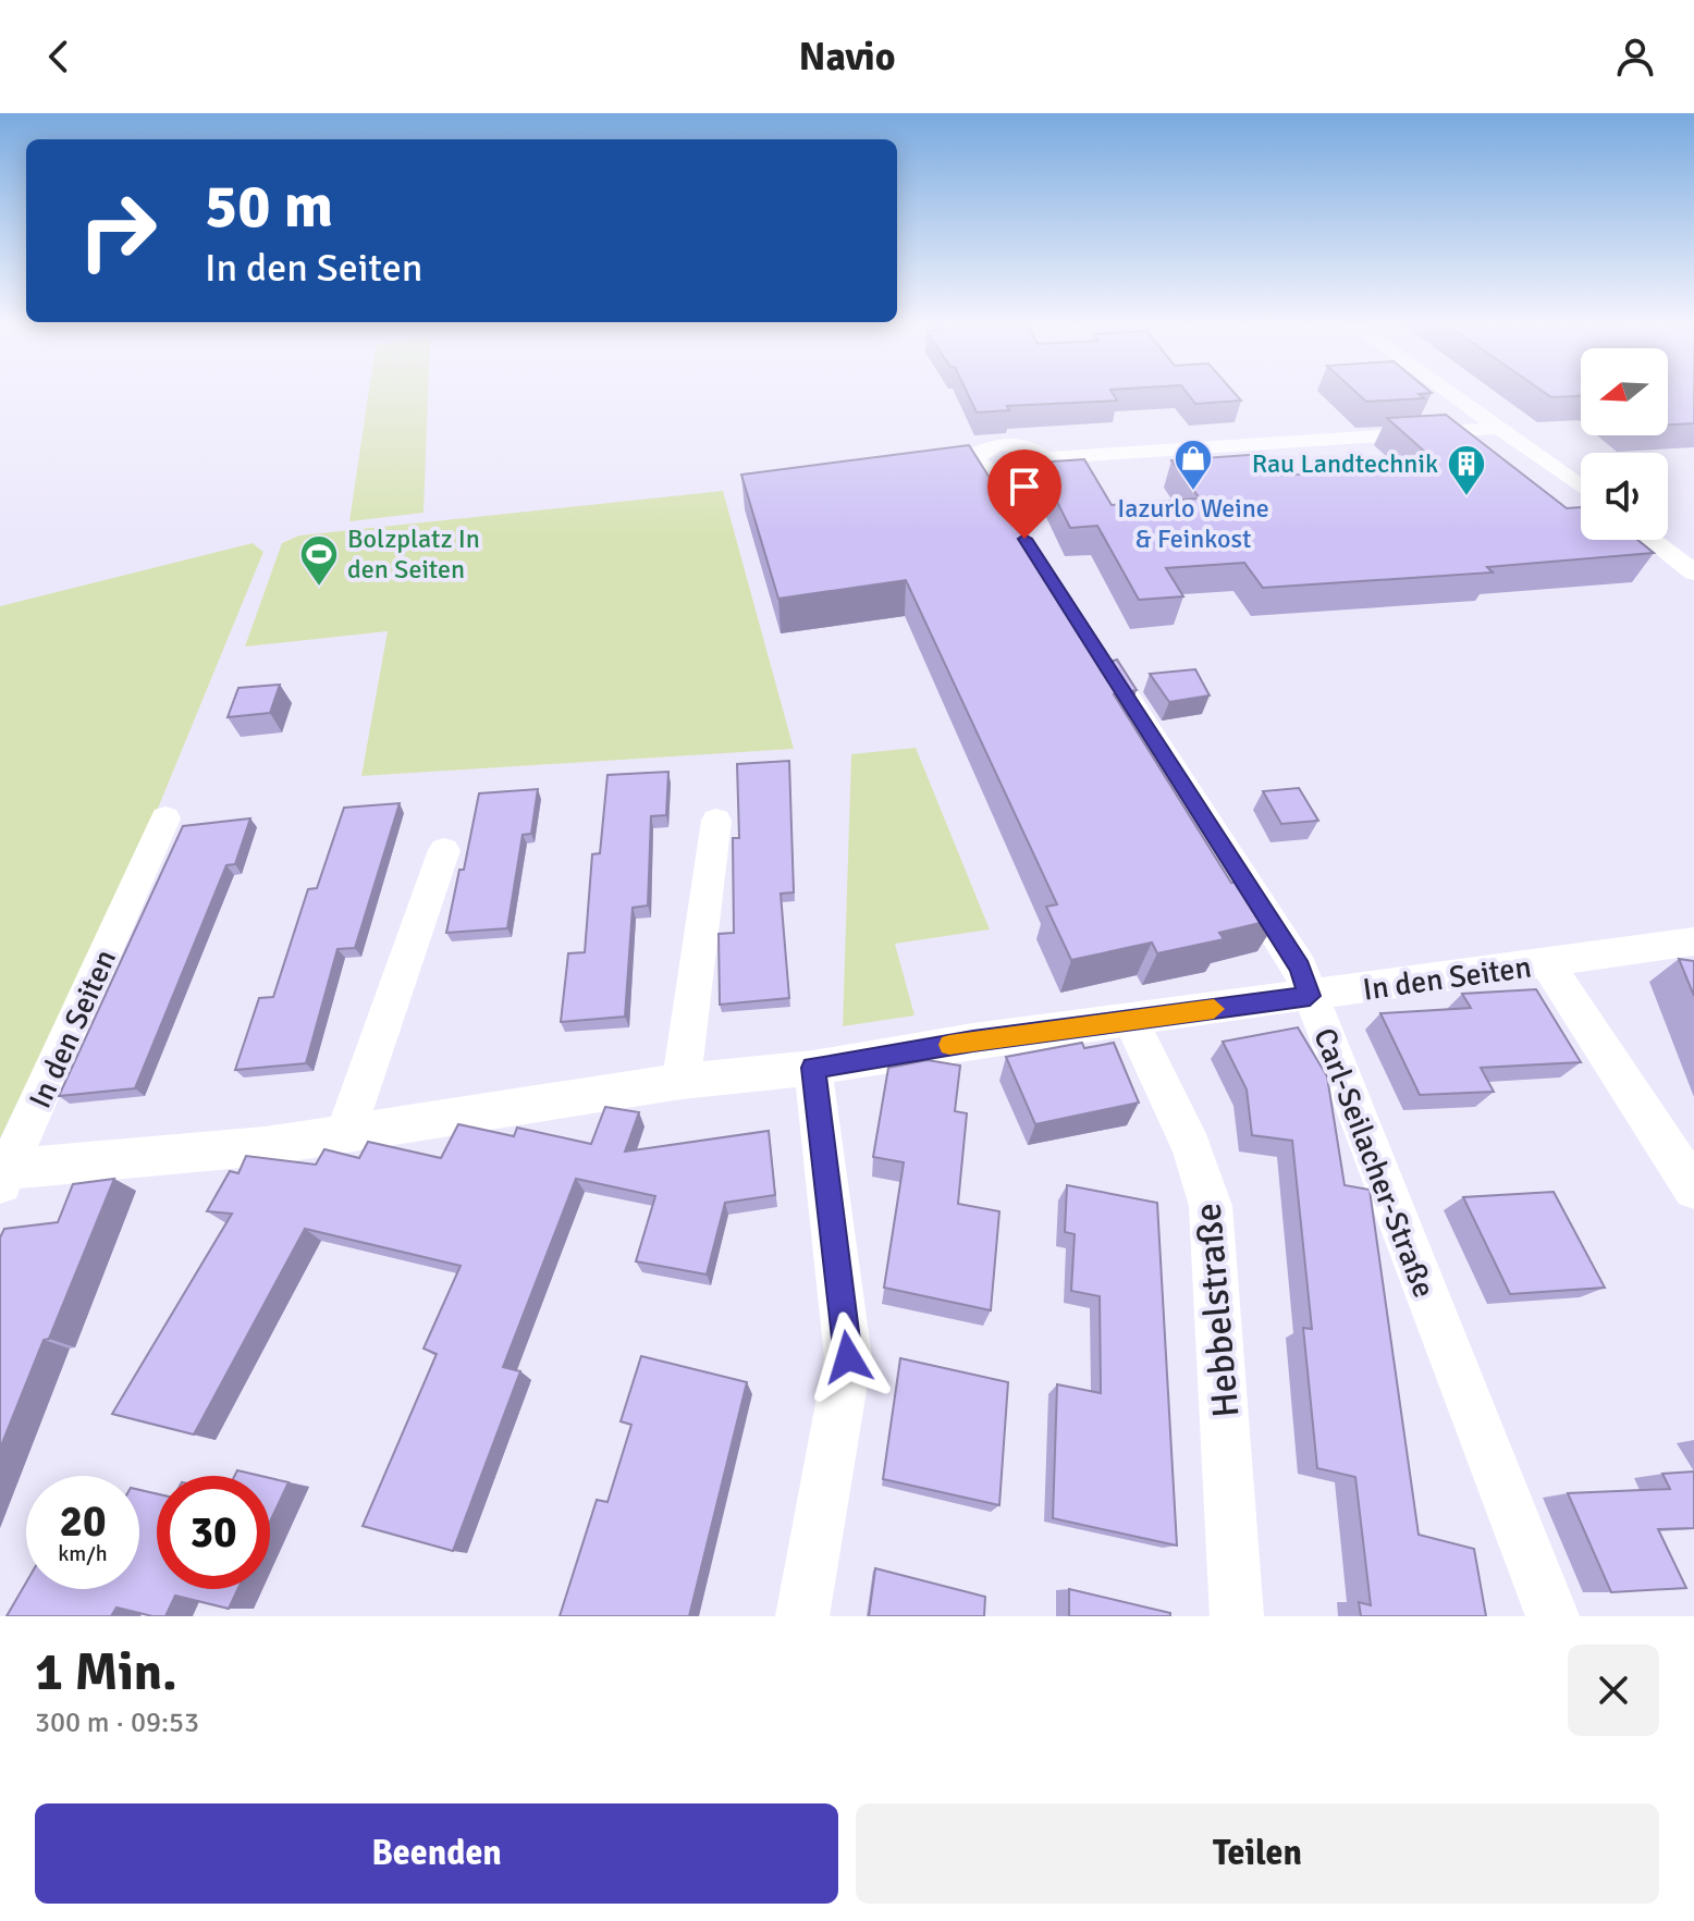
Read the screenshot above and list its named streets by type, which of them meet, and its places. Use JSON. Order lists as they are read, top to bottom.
{
  "streets": {
    "street": ["In den Seiten", "Carl-Seilacher-Straße", "Hebbelstraße"]
  },
  "crossings": [
    ["In den Seiten", "Carl-Seilacher-Straße"],
    ["In den Seiten", "Hebbelstraße"]
  ],
  "places": {
    "shop": ["Iazurlo Weine & Feinkost"],
    "building": ["Rau Landtechnik"],
    "sports": ["Bolzplatz In den Seiten"]
  },
  "north": "left",
  "page": {
    "header": "Navio",
    "turn": ["50 m", "In den Seiten"],
    "speed": "20 km/h",
    "limit": "30",
    "heading": ["1 Min.", "300 m · 09:53"],
    "buttons": ["Beenden", "Teilen"]
  }
}
